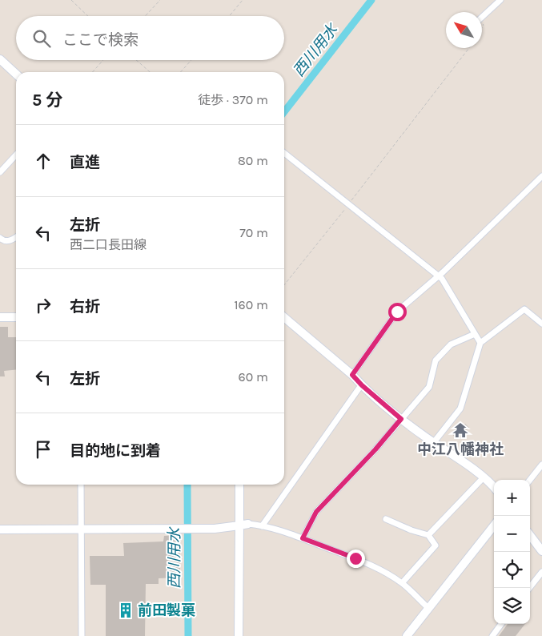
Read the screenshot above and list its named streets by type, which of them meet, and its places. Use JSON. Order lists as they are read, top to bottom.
{
  "water": ["西川用水"],
  "places": {
    "temple": ["中江八幡神社"],
    "building": ["前田製菓"]
  },
  "north": "top left",
  "page": {
    "search": "ここで検索",
    "heading": ["5 分", "徒歩 · 370 m"],
    "list": [
      ["直進", "80 m"],
      ["左折", "西二口長田線", "70 m"],
      ["右折", "160 m"],
      ["左折", "60 m"],
      "目的地に到着"
    ],
    "map_buttons": ["+", "−"]
  }
}
